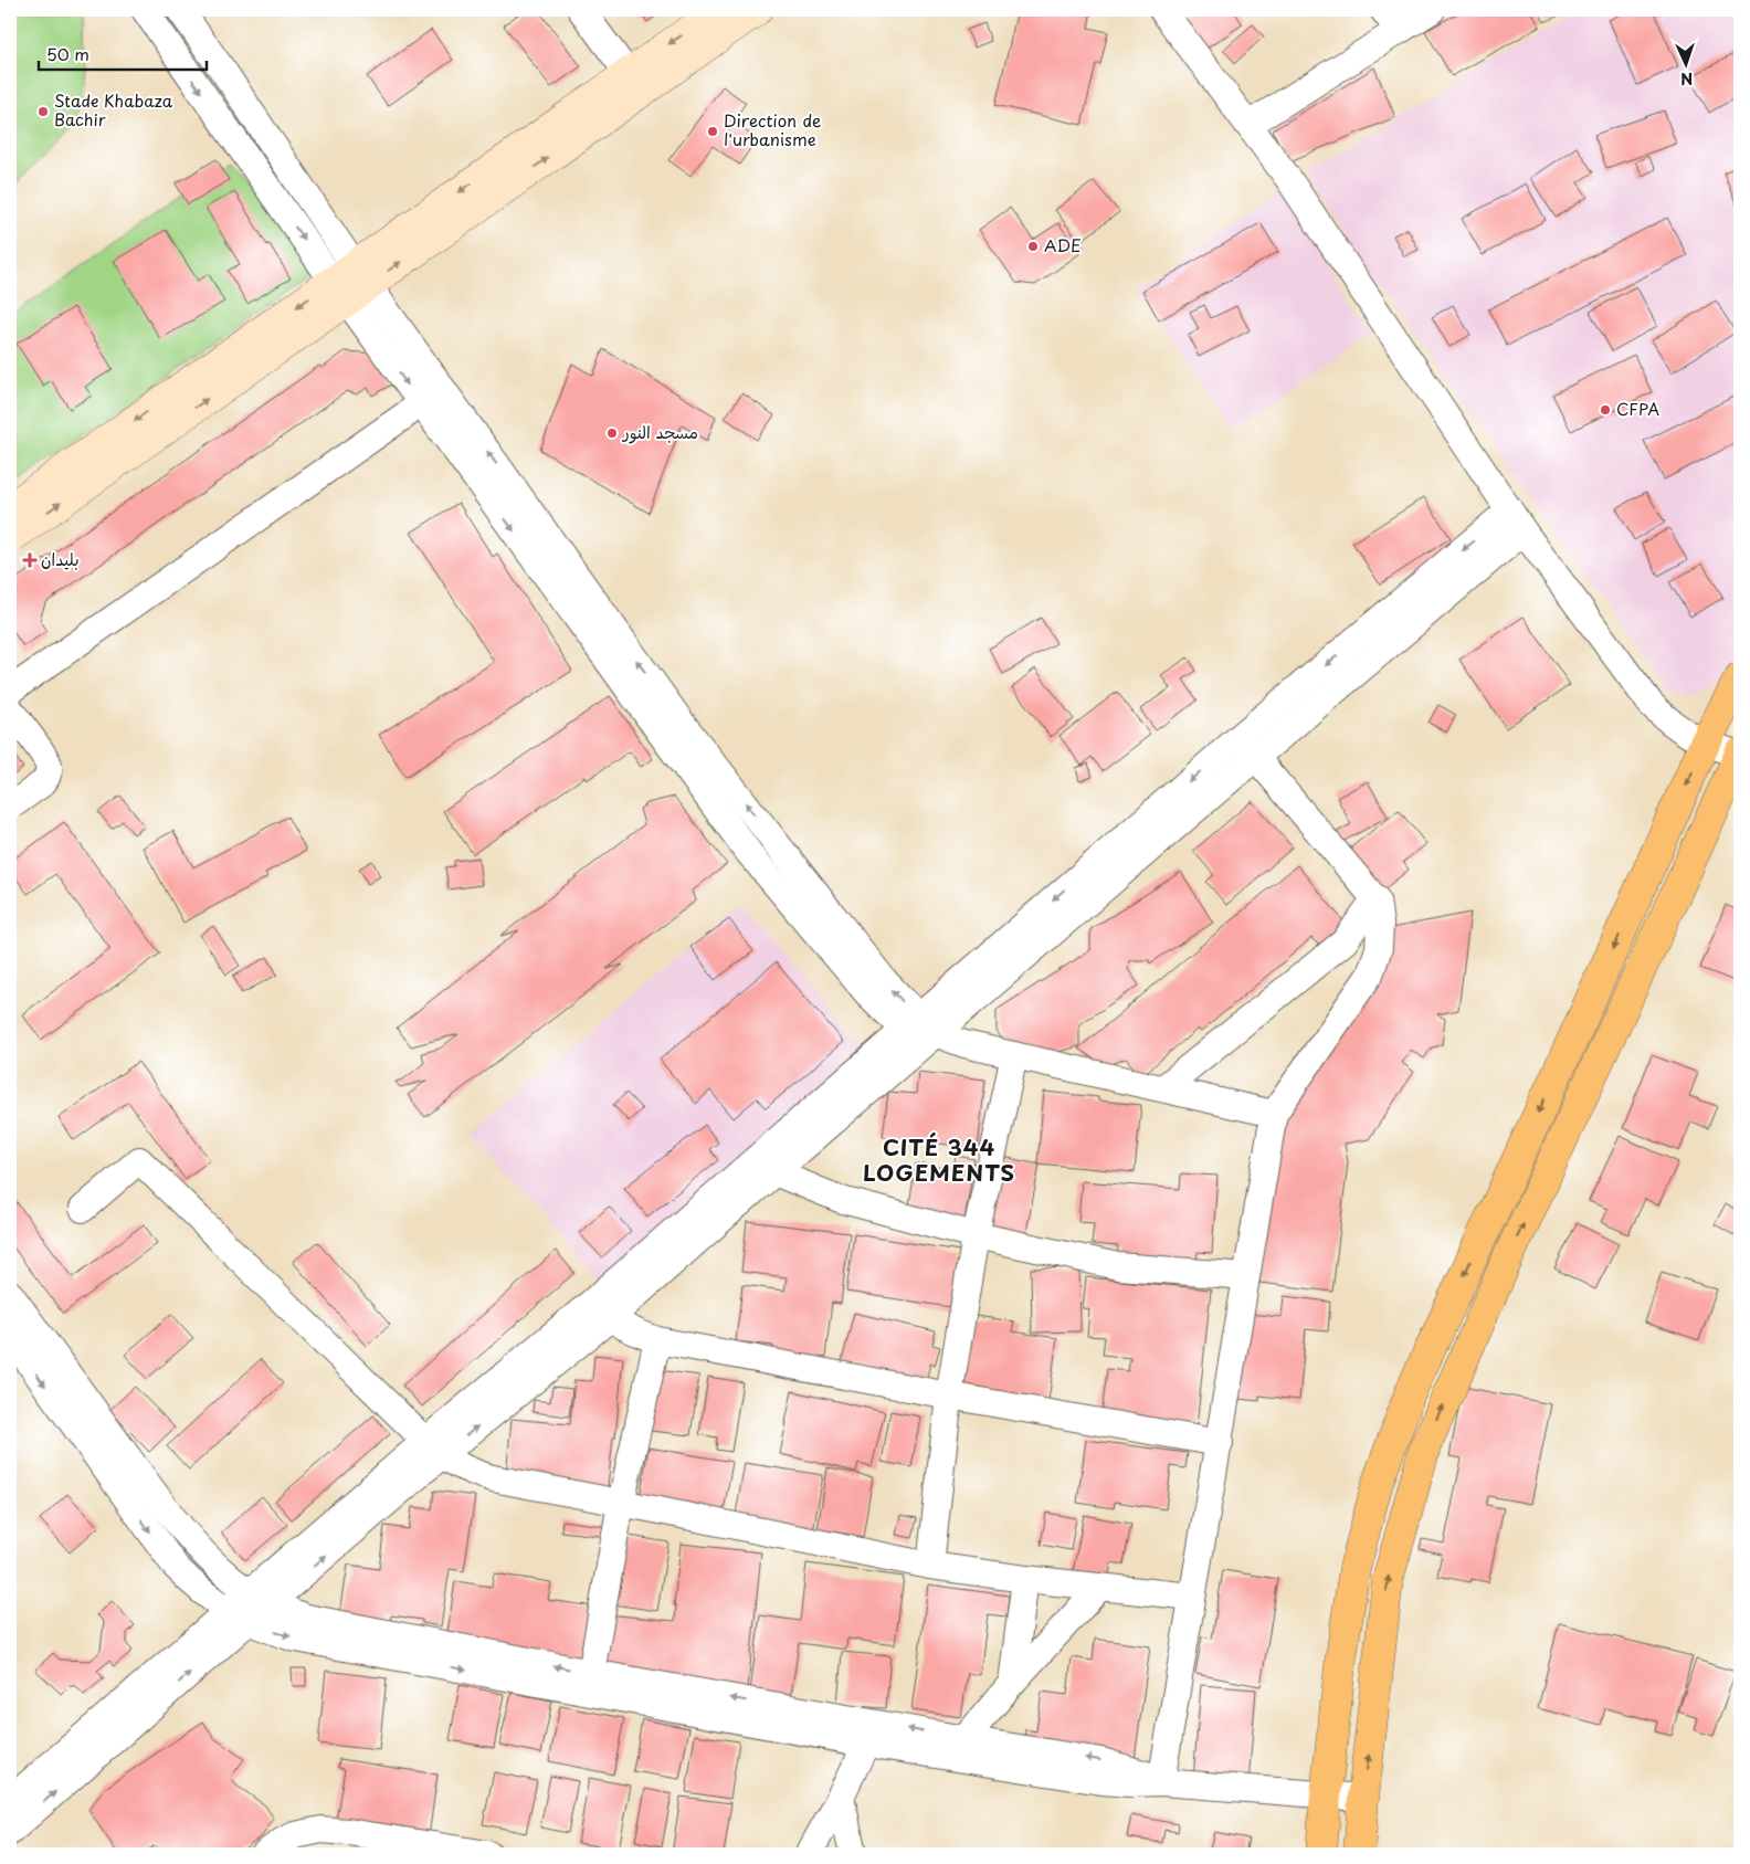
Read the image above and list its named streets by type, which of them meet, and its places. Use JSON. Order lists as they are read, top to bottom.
{
  "districts": ["CITÉ 344 LOGEMENTS"],
  "places": {
    "other": [
      "Stade Khabaza Bachir",
      "Direction de l'urbanisme",
      "ADE",
      "CFPA",
      "مسجد النور"
    ],
    "health": ["بليدان"]
  },
  "scale_bar": "50 m",
  "north": "bottom"
}
